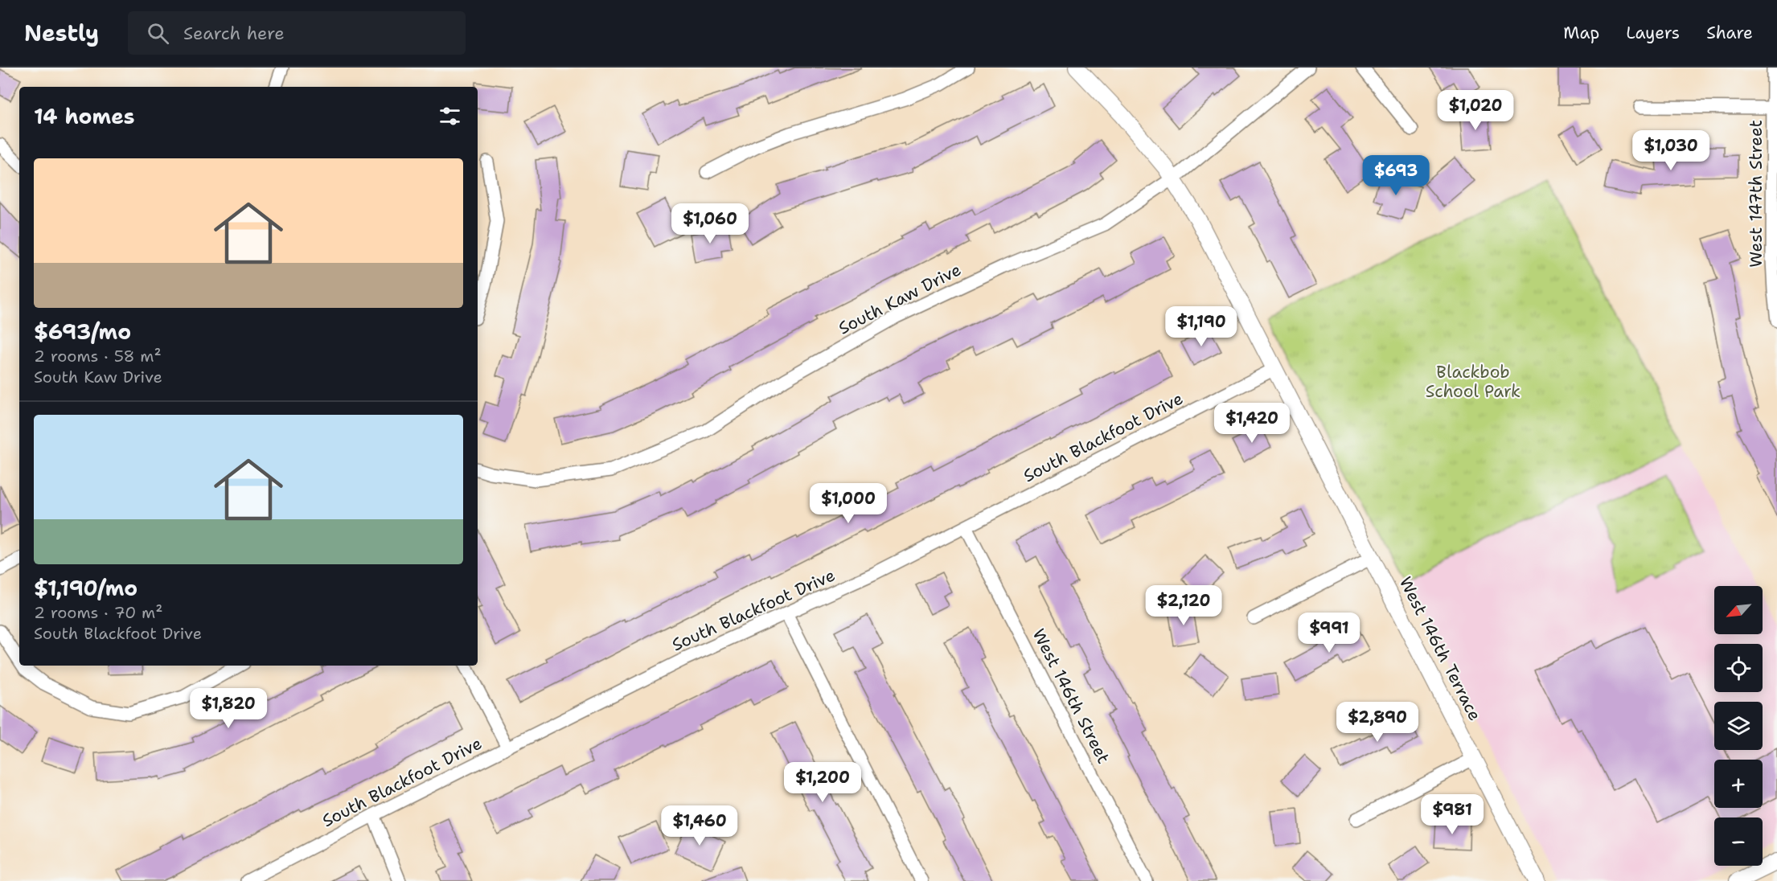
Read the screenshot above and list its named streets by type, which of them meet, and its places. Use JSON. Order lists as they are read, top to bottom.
{
  "streets": {
    "street": [
      "West 147th Street",
      "South Kaw Drive",
      "South Blackfoot Drive",
      "West 146th Terrace",
      "West 146th Street"
    ]
  },
  "crossings": [
    ["South Kaw Drive", "West 146th Terrace"],
    ["South Blackfoot Drive", "West 146th Terrace"],
    ["South Blackfoot Drive", "West 146th Street"]
  ],
  "parks": ["Blackbob School Park"],
  "north": "bottom left",
  "page": {
    "header": "Nestly",
    "search": "Search here",
    "nav": ["Map", "Layers", "Share"],
    "heading": "14 homes",
    "price": [
      "$1,020",
      "$1,030",
      "$693",
      "$1,060",
      "$1,190",
      "$1,420",
      "$1,000",
      "$2,120",
      "$991",
      "$1,820",
      "$2,890",
      "$1,200",
      "$981",
      "$1,460"
    ],
    "list": [
      {
        "name": "$693/mo",
        "note": "2 rooms · 58 m² · South Kaw Drive"
      },
      {
        "name": "$1,190/mo",
        "note": "2 rooms · 70 m² · South Blackfoot Drive"
      }
    ],
    "map_buttons": ["+", "−"]
  }
}
